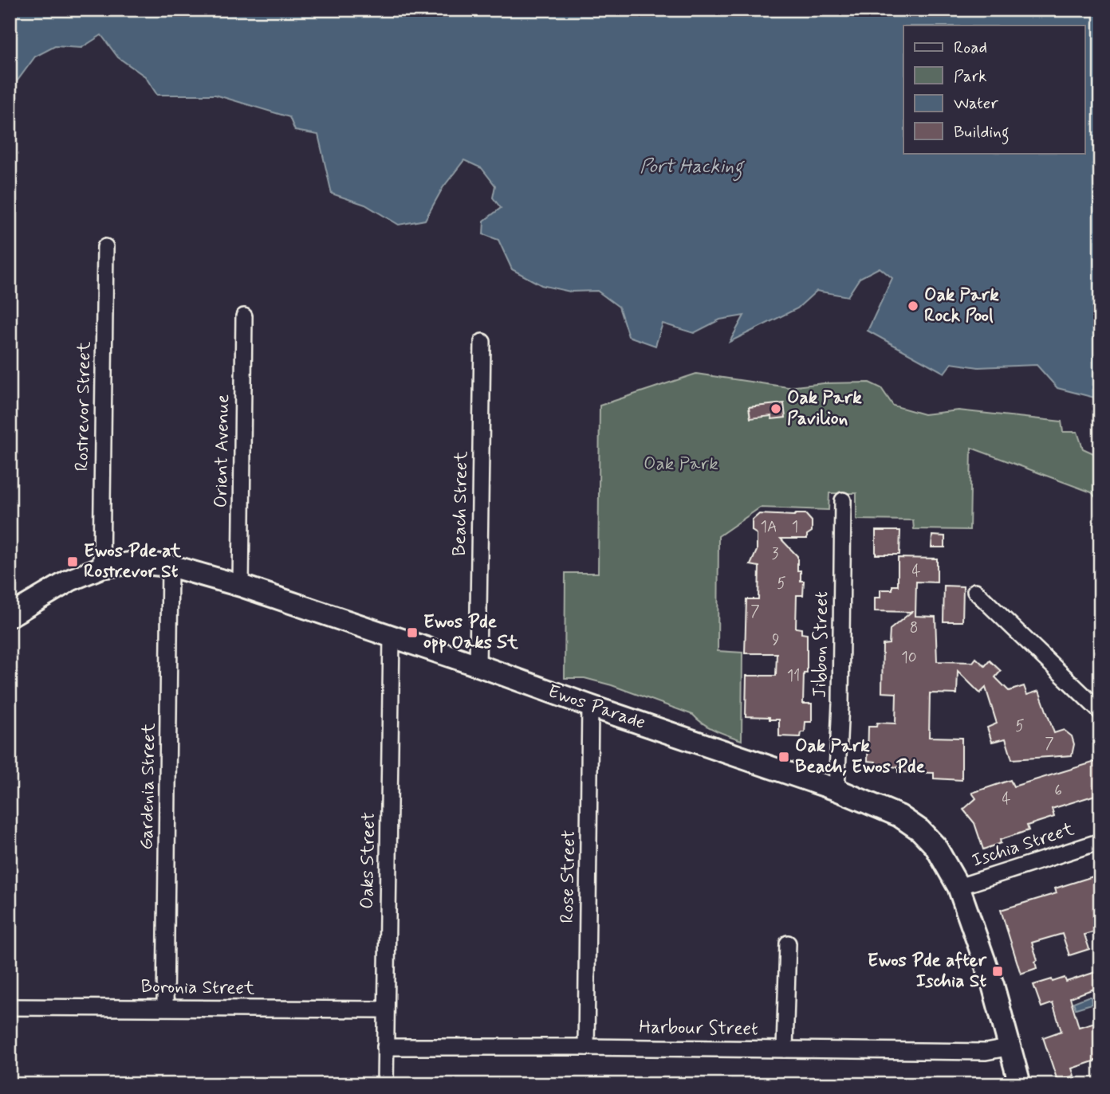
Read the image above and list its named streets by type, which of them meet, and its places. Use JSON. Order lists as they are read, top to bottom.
{
  "streets": {
    "street": [
      "Rostrevor Street",
      "Orient Avenue",
      "Beach Street",
      "Jibbon Street",
      "Ewos Parade",
      "Gardenia Street",
      "Ischia Street",
      "Oaks Street",
      "Rose Street",
      "Boronia Street",
      "Harbour Street"
    ]
  },
  "crossings": [
    ["Rostrevor Street", "Ewos Parade"],
    ["Orient Avenue", "Ewos Parade"],
    ["Beach Street", "Ewos Parade"],
    ["Jibbon Street", "Ewos Parade"],
    ["Ewos Parade", "Gardenia Street"],
    ["Ewos Parade", "Ischia Street"],
    ["Ewos Parade", "Oaks Street"],
    ["Ewos Parade", "Rose Street"],
    ["Ewos Parade", "Harbour Street"],
    ["Gardenia Street", "Boronia Street"],
    ["Oaks Street", "Boronia Street"],
    ["Oaks Street", "Harbour Street"],
    ["Rose Street", "Harbour Street"]
  ],
  "water": ["Port Hacking"],
  "parks": ["Oak Park"],
  "places": {
    "other": ["Oak Park Rock Pool", "Oak Park Pavilion"],
    "transit": [
      "Ewos Pde at Rostrevor St",
      "Ewos Pde opp Oaks St",
      "Oak Park Beach, Ewos Pde",
      "Ewos Pde after Ischia St"
    ]
  },
  "house_numbers": [
    "1A",
    "1",
    "3",
    "4",
    "5",
    "7",
    "8",
    "9",
    "10",
    "11",
    "5",
    "7",
    "6",
    "4"
  ],
  "legend": [
    "Road",
    "Park",
    "Water",
    "Building"
  ]
}
